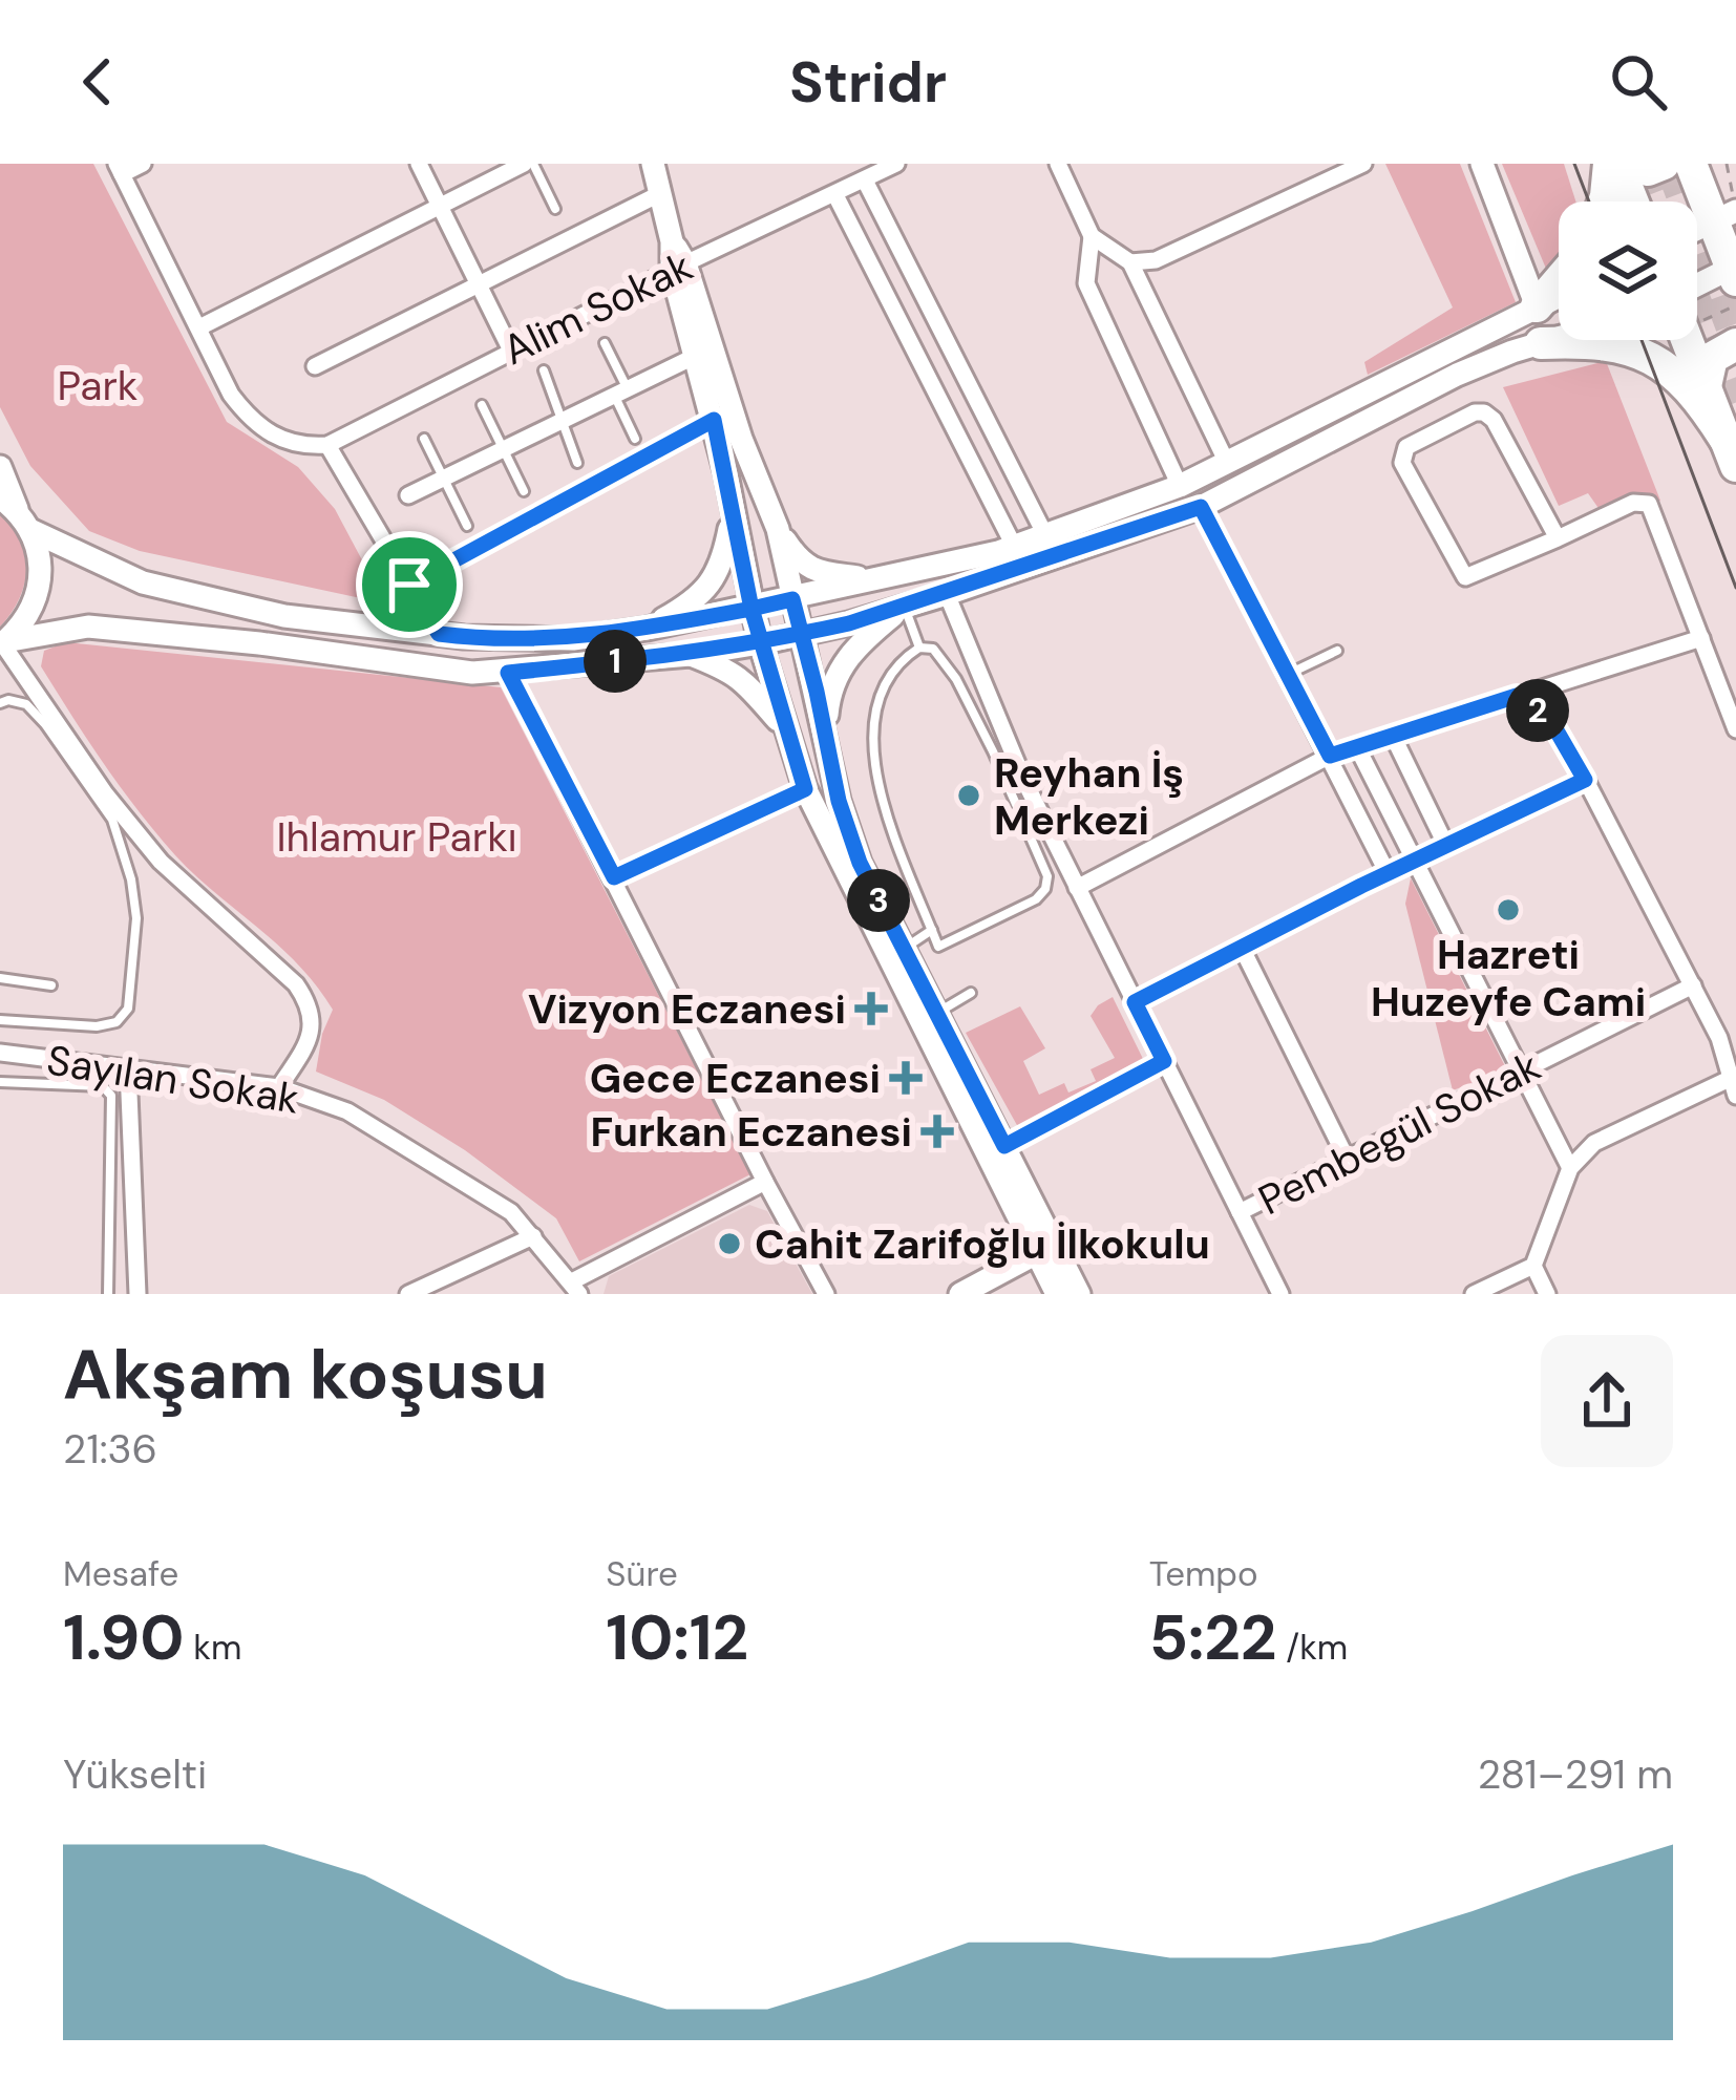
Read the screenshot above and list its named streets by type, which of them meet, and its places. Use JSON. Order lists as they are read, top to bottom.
{
  "streets": {
    "street": ["Alim Sokak", "Sayılan Sokak", "Pembegül Sokak"]
  },
  "parks": ["Park", "Ihlamur Parkı"],
  "places": {
    "other": ["Reyhan İş Merkezi", "Hazreti Huzeyfe Cami", "Cahit Zarifoğlu İlkokulu"],
    "health": ["Vizyon Eczanesi", "Gece Eczanesi", "Furkan Eczanesi"]
  },
  "page": {
    "header": "Stridr",
    "pins": ["1", "2", "3"],
    "heading": ["Akşam koşusu", "21:36"],
    "stats": [
      ["Mesafe", "1.90 km"],
      ["Süre", "10:12"],
      ["Tempo", "5:22 /km"]
    ],
    "chart": ["Yükselti", "281–291 m"]
  }
}
